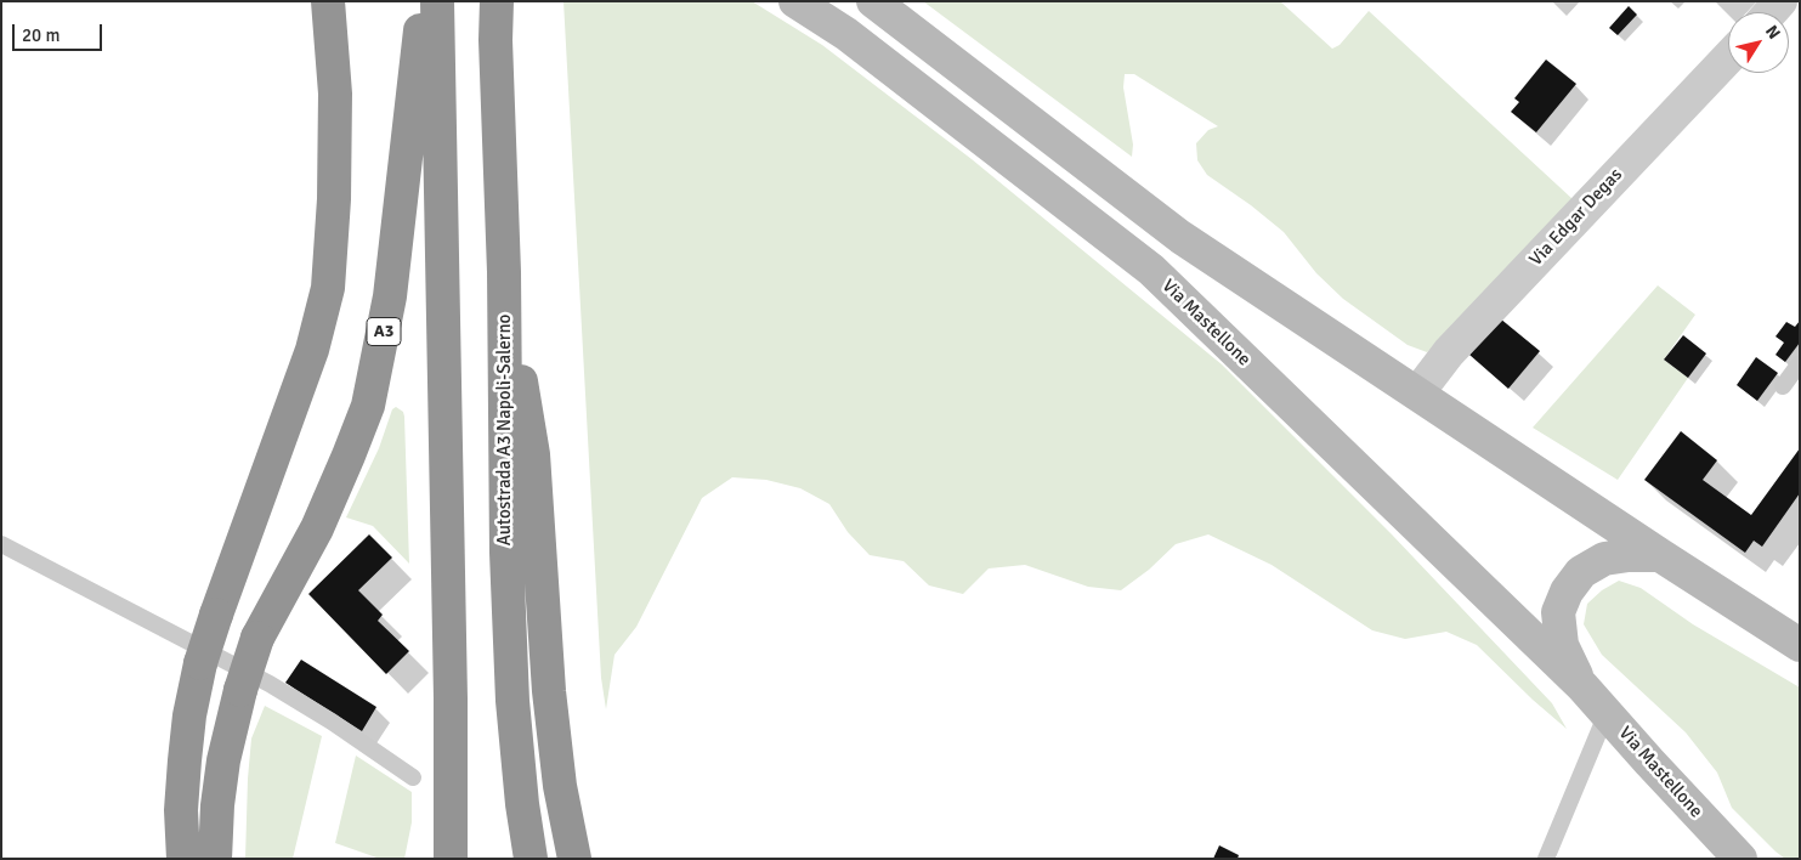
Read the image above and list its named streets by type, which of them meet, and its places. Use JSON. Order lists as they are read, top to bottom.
{
  "streets": {
    "highway": ["A3", "Autostrada A3 Napoli-Salerno"],
    "street": ["Via Edgar Degas", "Via Mastellone"]
  },
  "scale_bar": "20 m",
  "north": "top right"
}
